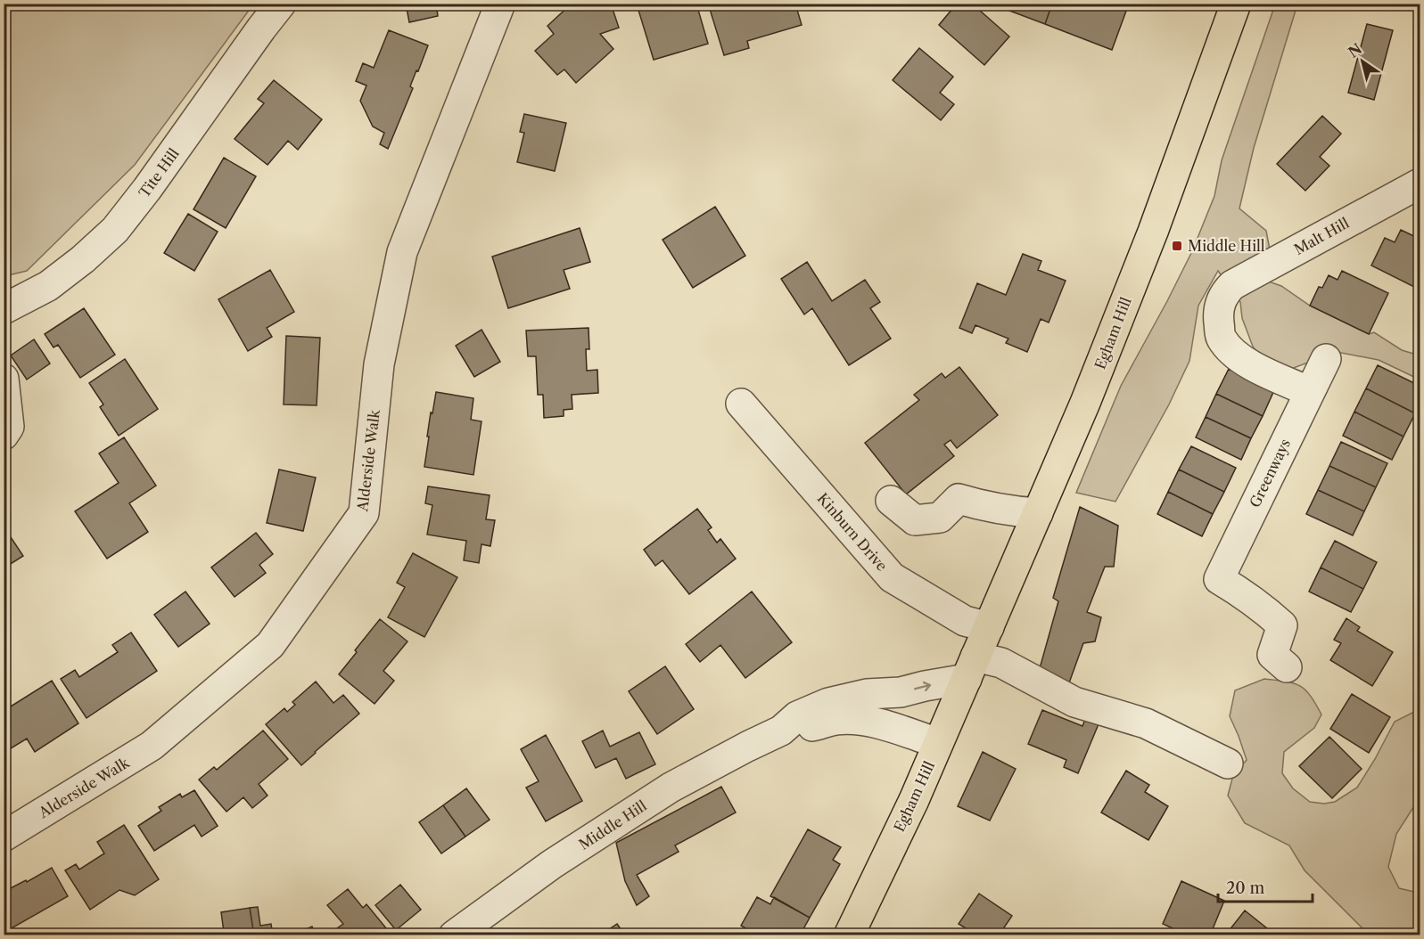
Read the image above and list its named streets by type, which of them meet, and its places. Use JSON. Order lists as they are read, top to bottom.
{
  "streets": {
    "main road": ["Egham Hill"],
    "street": [
      "Tite Hill",
      "Malt Hill",
      "Alderside Walk",
      "Greenways",
      "Kinburn Drive",
      "Middle Hill"
    ]
  },
  "crossings": [
    ["Malt Hill", "Greenways"],
    ["Egham Hill", "Kinburn Drive"],
    ["Egham Hill", "Middle Hill"]
  ],
  "places": {
    "transit": ["Middle Hill"]
  },
  "scale_bar": "20 m",
  "north": "top left"
}
